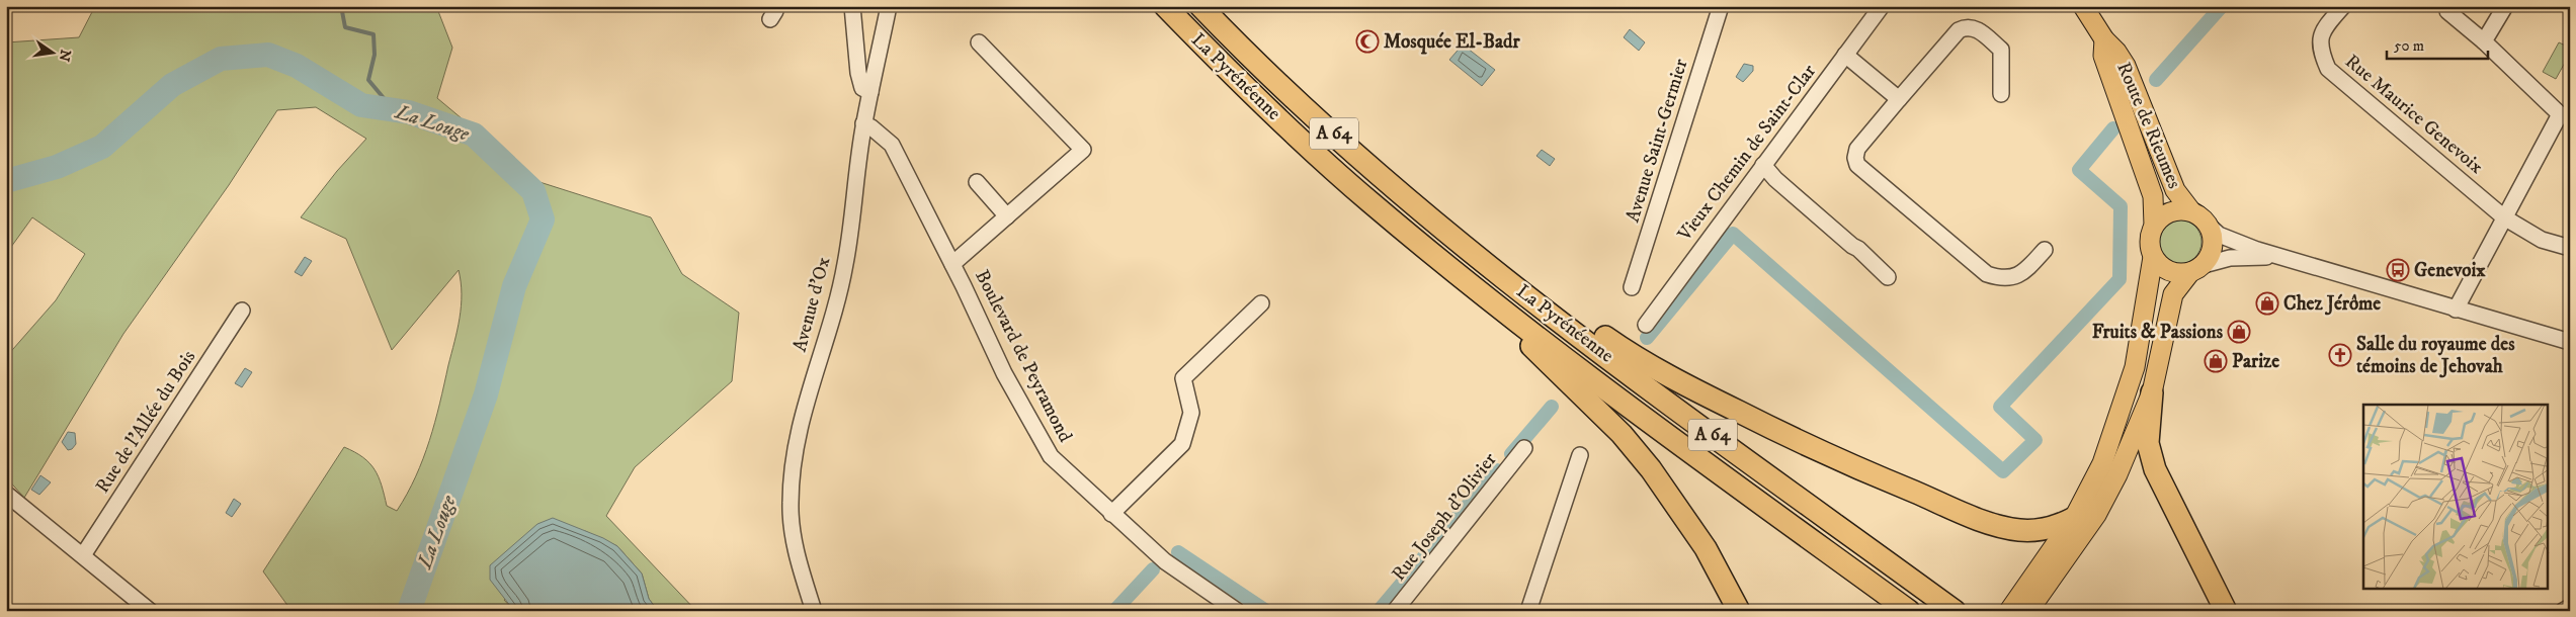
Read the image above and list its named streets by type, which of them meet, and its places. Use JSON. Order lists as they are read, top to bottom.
{
  "streets": {
    "highway": ["La Pyrénéenne", "A 64"],
    "main road": ["Route de Rieumes"],
    "street": [
      "Rue Maurice Genevoix",
      "Avenue Saint-Germier",
      "Vieux Chemin de Saint-Clar",
      "Avenue d'Ox",
      "Boulevard de Peyramond",
      "Rue de l'Allée du Bois",
      "Rue Joseph d'Olivier"
    ]
  },
  "crossings": [
    ["Avenue d'Ox", "Boulevard de Peyramond"]
  ],
  "water": ["La Louge"],
  "places": {
    "mosque": ["Mosquée El-Badr"],
    "bus stop": ["Genevoix"],
    "shop": ["Chez Jérôme", "Fruits & Passions", "Parize"],
    "church": ["Salle du royaume des témoins de Jehovah"]
  },
  "scale_bar": "50 m",
  "north": "right"
}
